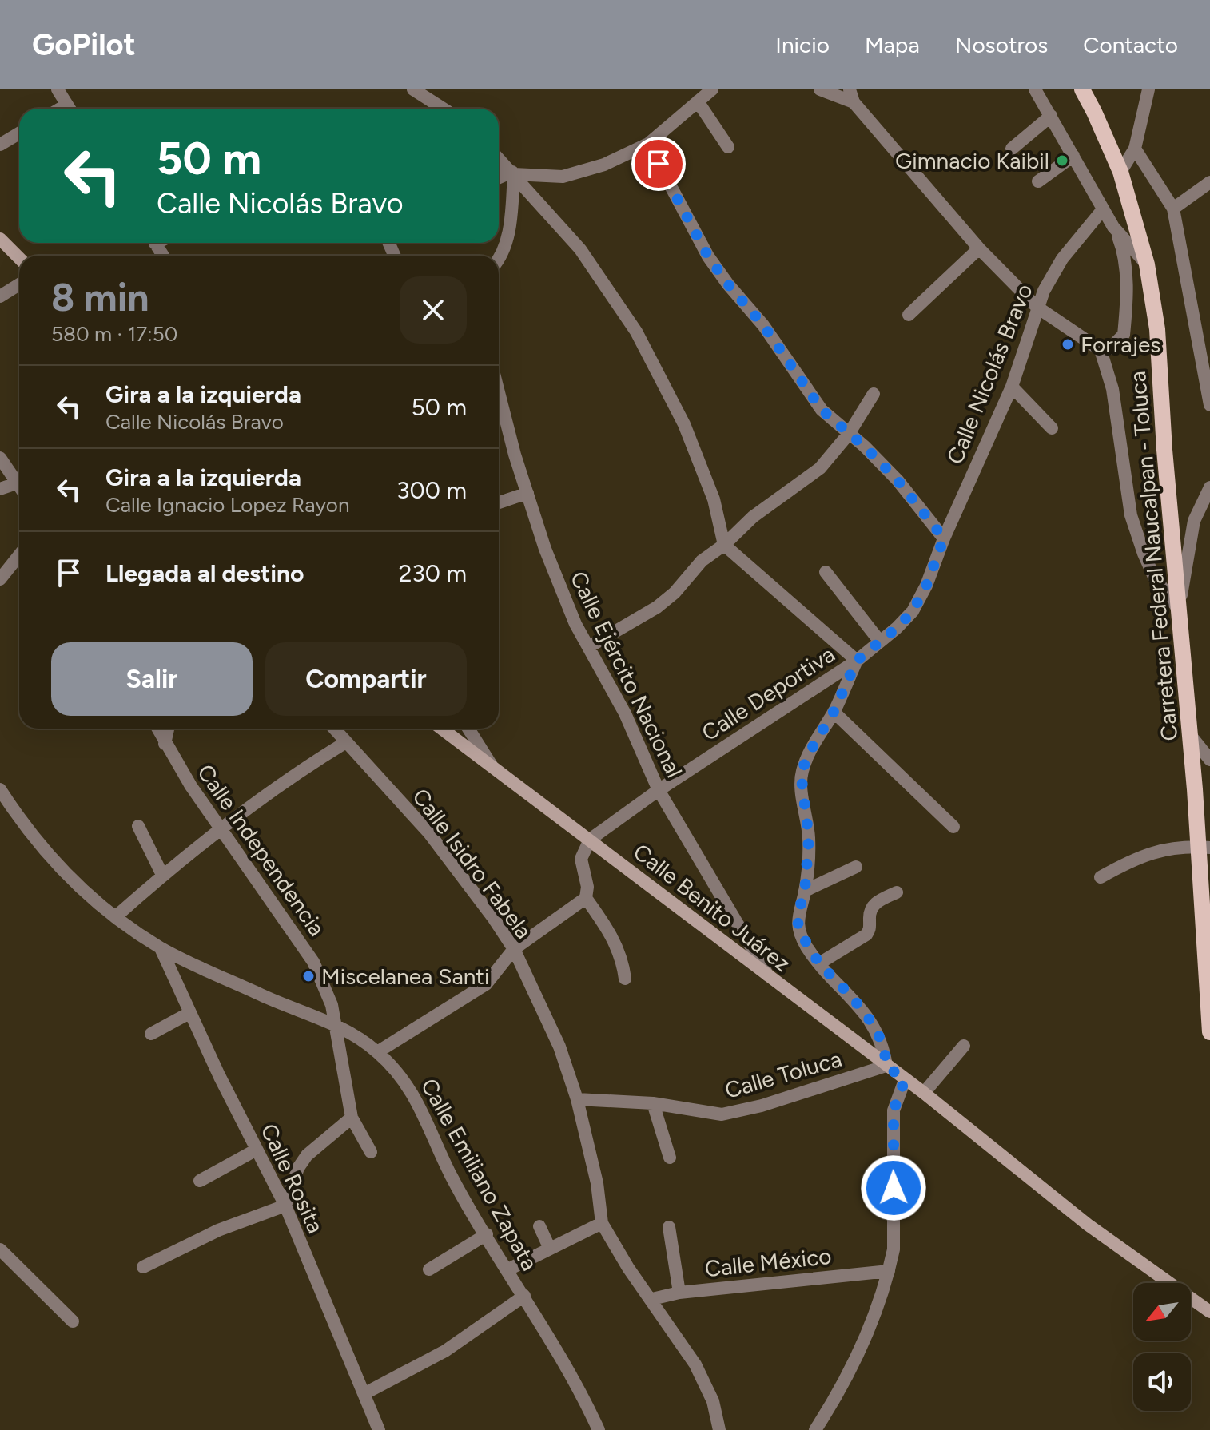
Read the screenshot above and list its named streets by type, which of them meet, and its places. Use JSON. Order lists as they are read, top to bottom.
{
  "streets": {
    "main road": ["Carretera Federal Naucalpan - Toluca", "Calle Benito Juárez"],
    "street": [
      "Calle Nicolás Bravo",
      "Calle Ejército Nacional",
      "Calle Deportiva",
      "Calle Independencia",
      "Calle Isidro Fabela",
      "Calle Toluca",
      "Calle Emiliano Zapata",
      "Calle Rosita",
      "Calle México"
    ]
  },
  "crossings": [
    ["Calle Nicolás Bravo", "Calle Deportiva"],
    ["Calle Nicolás Bravo", "Calle Benito Juárez"],
    ["Calle Nicolás Bravo", "Calle Toluca"],
    ["Calle Ejército Nacional", "Calle Deportiva"],
    ["Calle Ejército Nacional", "Calle Benito Juárez"],
    ["Calle Deportiva", "Calle Benito Juárez"],
    ["Calle Independencia", "Calle Emiliano Zapata"],
    ["Calle Isidro Fabela", "Calle Toluca"],
    ["Calle Isidro Fabela", "Calle México"],
    ["Calle Benito Juárez", "Calle Toluca"],
    ["Calle Emiliano Zapata", "Calle Rosita"]
  ],
  "places": ["Gimnacio Kaibil", "Forrajes", "Miscelanea Santi"],
  "north": "bottom left",
  "page": {
    "header": "GoPilot",
    "nav": [
      "Inicio",
      "Mapa",
      "Nosotros",
      "Contacto"
    ],
    "turn": ["50 m", "Calle Nicolás Bravo"],
    "heading": ["8 min", "580 m · 17:50"],
    "list": [
      {
        "name": "Gira a la izquierda",
        "note": "Calle Nicolás Bravo",
        "value": "50 m"
      },
      {
        "name": "Gira a la izquierda",
        "note": "Calle Ignacio Lopez Rayon",
        "value": "300 m"
      },
      {
        "name": "Llegada al destino",
        "value": "230 m"
      }
    ],
    "buttons": ["Salir", "Compartir"]
  }
}
